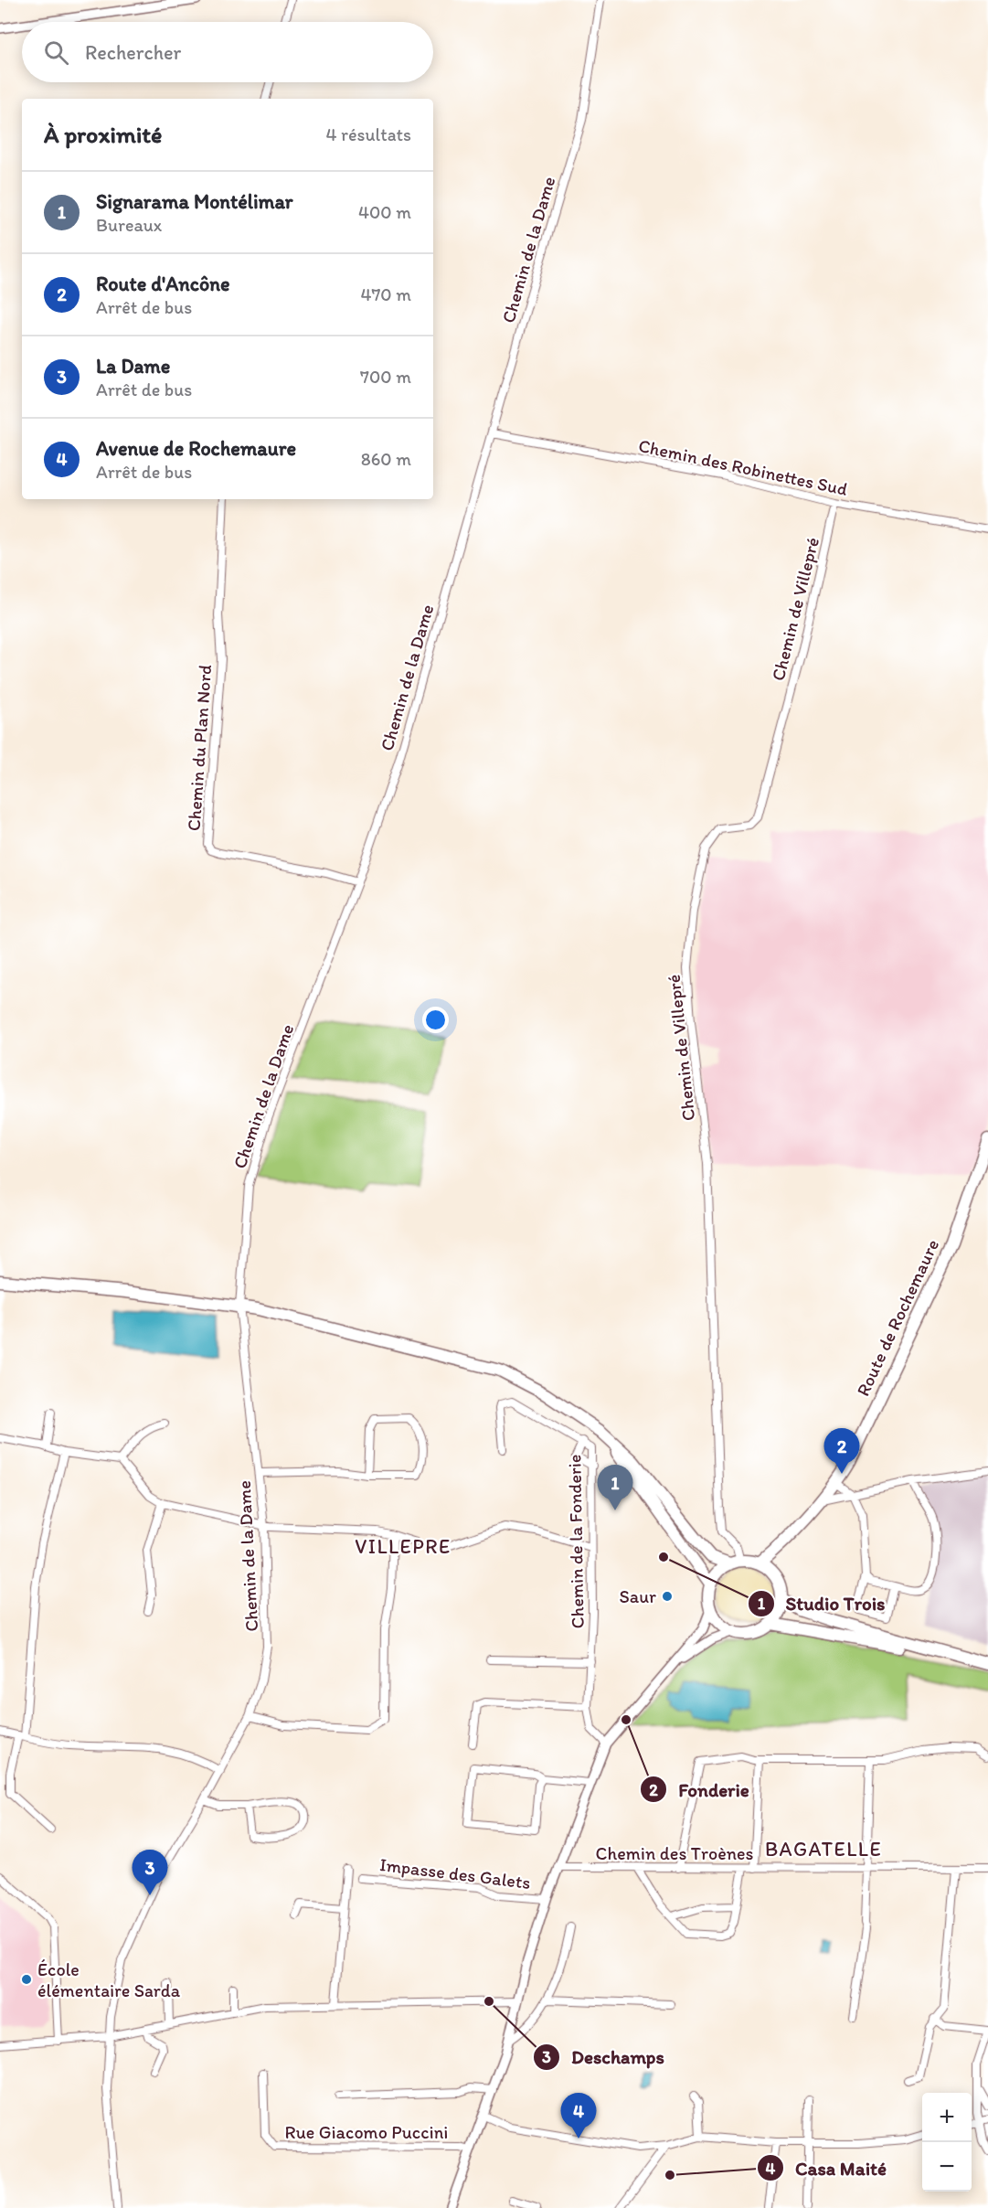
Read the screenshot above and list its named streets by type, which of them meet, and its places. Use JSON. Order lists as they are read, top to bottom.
{
  "streets": {
    "main road": ["Route de Rochemaure"],
    "street": [
      "Chemin de la Dame",
      "Chemin des Robinettes Sud",
      "Chemin de Villepré",
      "Chemin du Plan Nord",
      "Chemin de la Fonderie",
      "Chemin des Troènes",
      "Impasse des Galets",
      "Rue Giacomo Puccini"
    ]
  },
  "crossings": [
    ["Chemin de la Dame", "Chemin des Robinettes Sud"],
    ["Chemin de la Dame", "Chemin du Plan Nord"],
    ["Chemin des Robinettes Sud", "Chemin de Villepré"],
    ["Chemin de Villepré", "Route de Rochemaure"]
  ],
  "districts": ["VILLEPRE", "BAGATELLE"],
  "places": [
    "Studio Trois",
    "Saur",
    "Fonderie",
    "École élémentaire Sarda",
    "Deschamps",
    "Casa Maité"
  ],
  "page": {
    "search": "Rechercher",
    "heading": ["À proximité", "4 résultats"],
    "list": [
      {
        "mark": "1",
        "name": "Signarama Montélimar",
        "note": "Bureaux",
        "value": "400 m"
      },
      {
        "mark": "2",
        "name": "Route d'Ancône",
        "note": "Arrêt de bus",
        "value": "470 m"
      },
      {
        "mark": "3",
        "name": "La Dame",
        "note": "Arrêt de bus",
        "value": "700 m"
      },
      {
        "mark": "4",
        "name": "Avenue de Rochemaure",
        "note": "Arrêt de bus",
        "value": "860 m"
      }
    ],
    "pins": [
      "2",
      "1",
      "3",
      "4"
    ],
    "map_buttons": ["+", "−"]
  }
}
